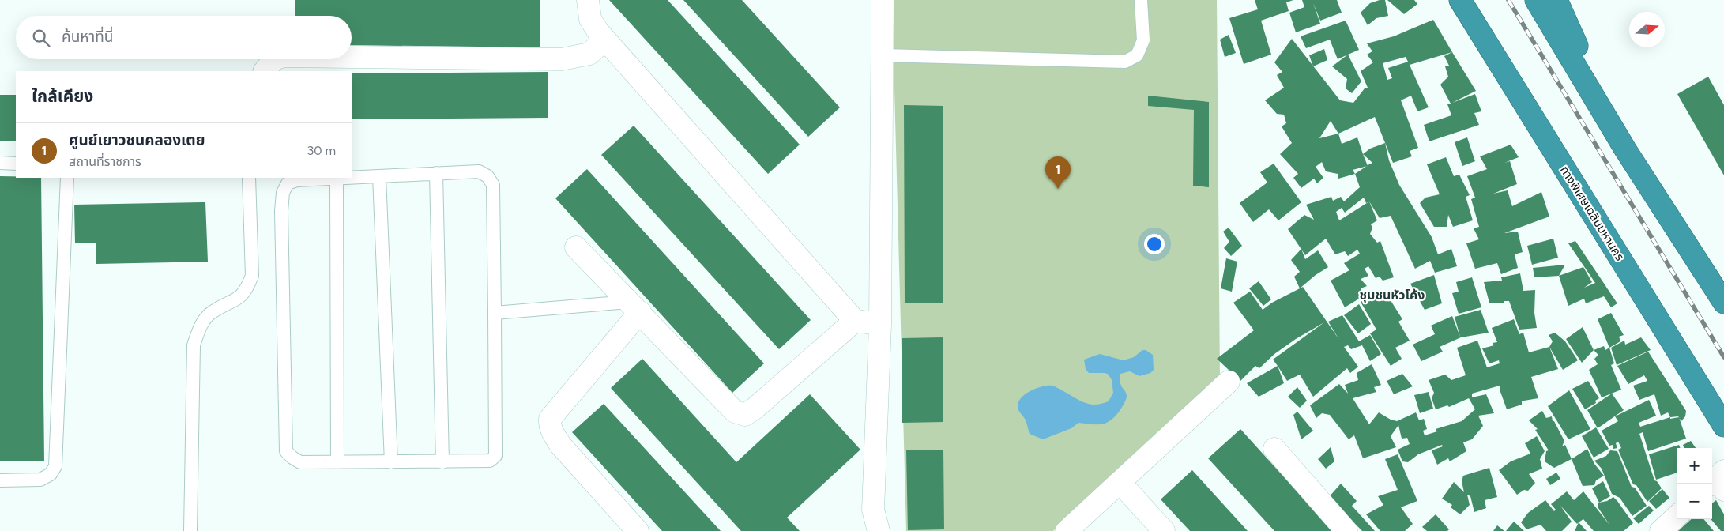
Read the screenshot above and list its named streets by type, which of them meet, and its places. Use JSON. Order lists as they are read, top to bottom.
{
  "streets": {
    "highway": ["ทางพิเศษเฉลิมมหานคร"]
  },
  "districts": ["ชุมชนหัวโค้ง"],
  "north": "right",
  "page": {
    "search": "ค้นหาที่นี่",
    "heading": "ใกล้เคียง",
    "list": [
      {
        "mark": "1",
        "name": "ศูนย์เยาวชนคลองเตย",
        "note": "สถานที่ราชการ",
        "value": "30 m"
      }
    ],
    "pins": "1",
    "map_buttons": ["+", "−"]
  }
}
